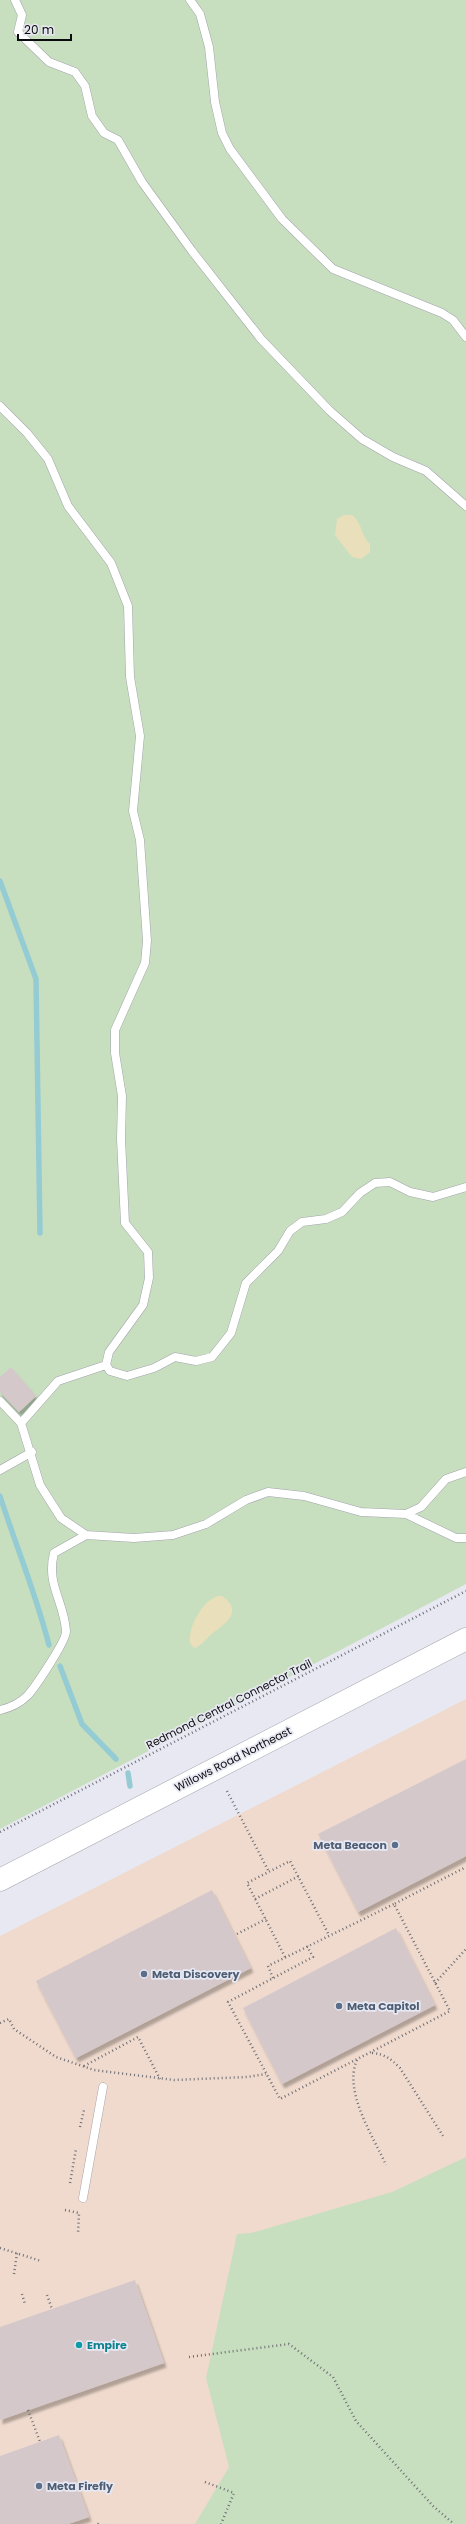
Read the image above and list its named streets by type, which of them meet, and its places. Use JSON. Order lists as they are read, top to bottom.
{
  "streets": {
    "main road": ["Willows Road Northeast"],
    "path": ["Redmond Central Connector Trail"]
  },
  "places": [
    "Meta Beacon",
    "Meta Discovery",
    "Meta Capitol",
    "Empire",
    "Meta Firefly"
  ],
  "scale_bar": "20 m"
}
